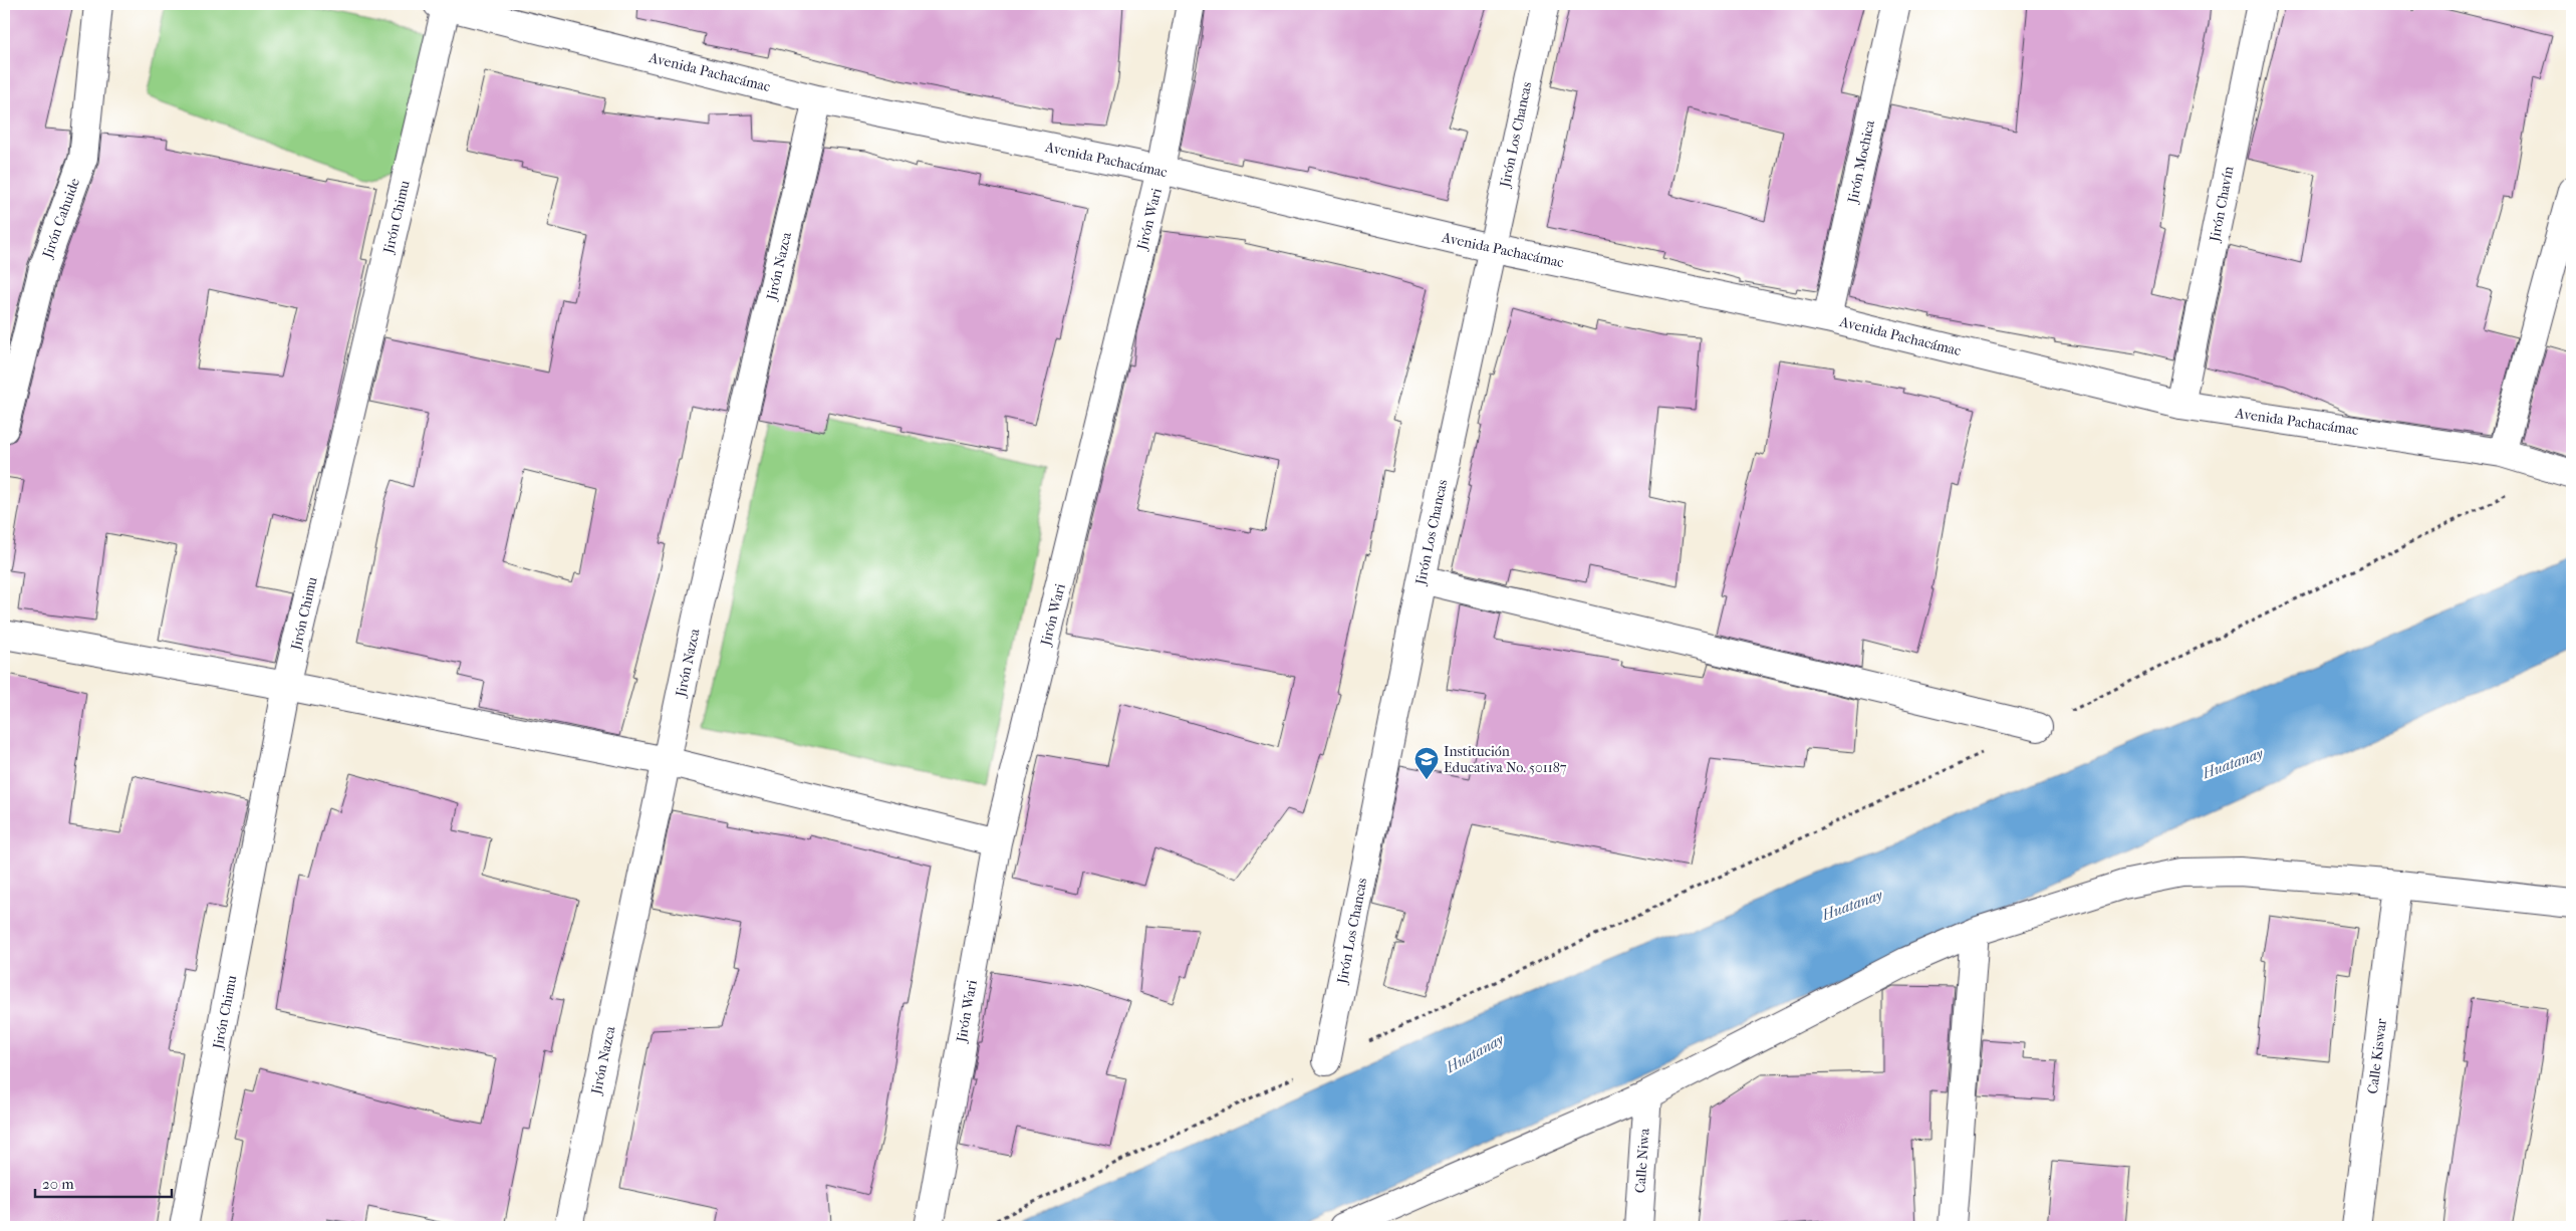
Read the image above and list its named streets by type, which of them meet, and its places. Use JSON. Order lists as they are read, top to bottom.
{
  "streets": {
    "street": [
      "Avenida Pachacámac",
      "Jirón Los Chancas",
      "Jirón Mochica",
      "Jirón Chavín",
      "Jirón Chimu",
      "Jirón Cahuide",
      "Jirón Wari",
      "Jirón Nazca",
      "Calle Kiswar",
      "Calle Niwa"
    ]
  },
  "crossings": [
    ["Avenida Pachacámac", "Jirón Los Chancas"],
    ["Avenida Pachacámac", "Jirón Mochica"],
    ["Avenida Pachacámac", "Jirón Chavín"],
    ["Avenida Pachacámac", "Jirón Chimu"],
    ["Avenida Pachacámac", "Jirón Wari"],
    ["Avenida Pachacámac", "Jirón Nazca"]
  ],
  "water": ["Huatanay"],
  "places": {
    "school or university": ["Institución Educativa No. 501187"]
  },
  "scale_bar": "20 m"
}
